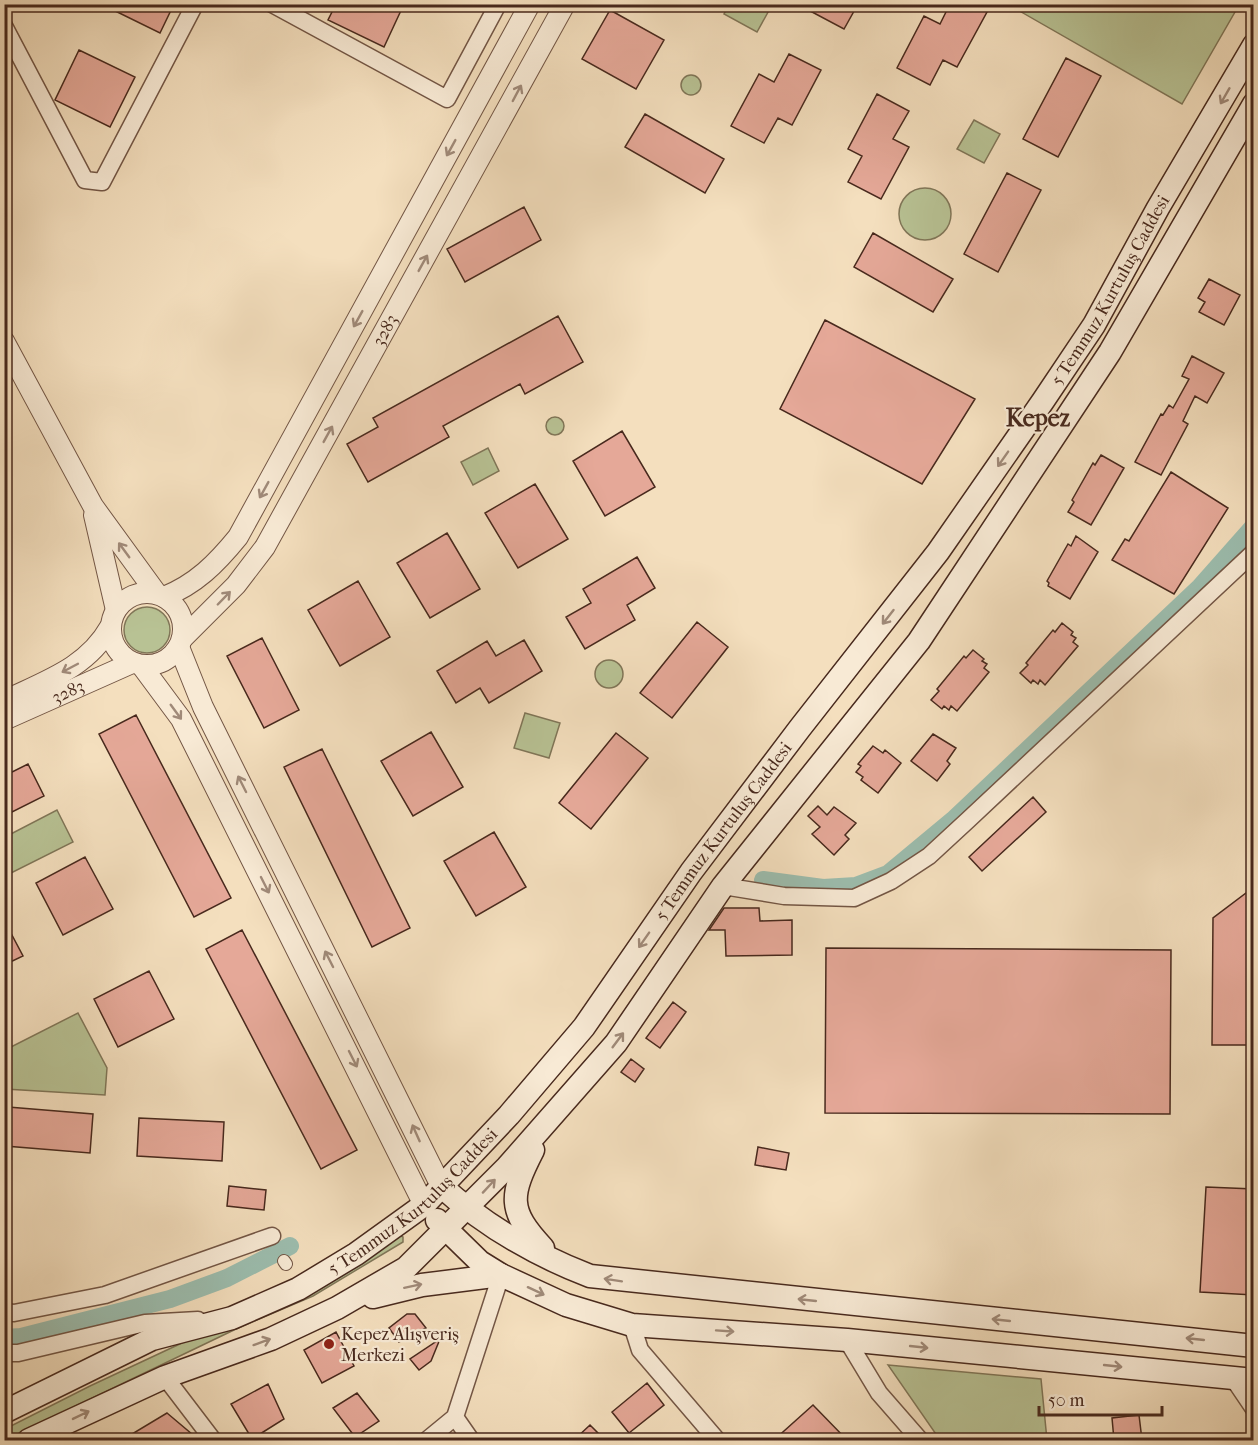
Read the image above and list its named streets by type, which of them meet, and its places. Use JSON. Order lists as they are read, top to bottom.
{
  "streets": {
    "main road": ["5 Temmuz Kurtuluş Caddesi"],
    "street": ["3283"]
  },
  "districts": ["Kepez"],
  "places": ["Kepez Alışveriş Merkezi"],
  "scale_bar": "50 m"
}
